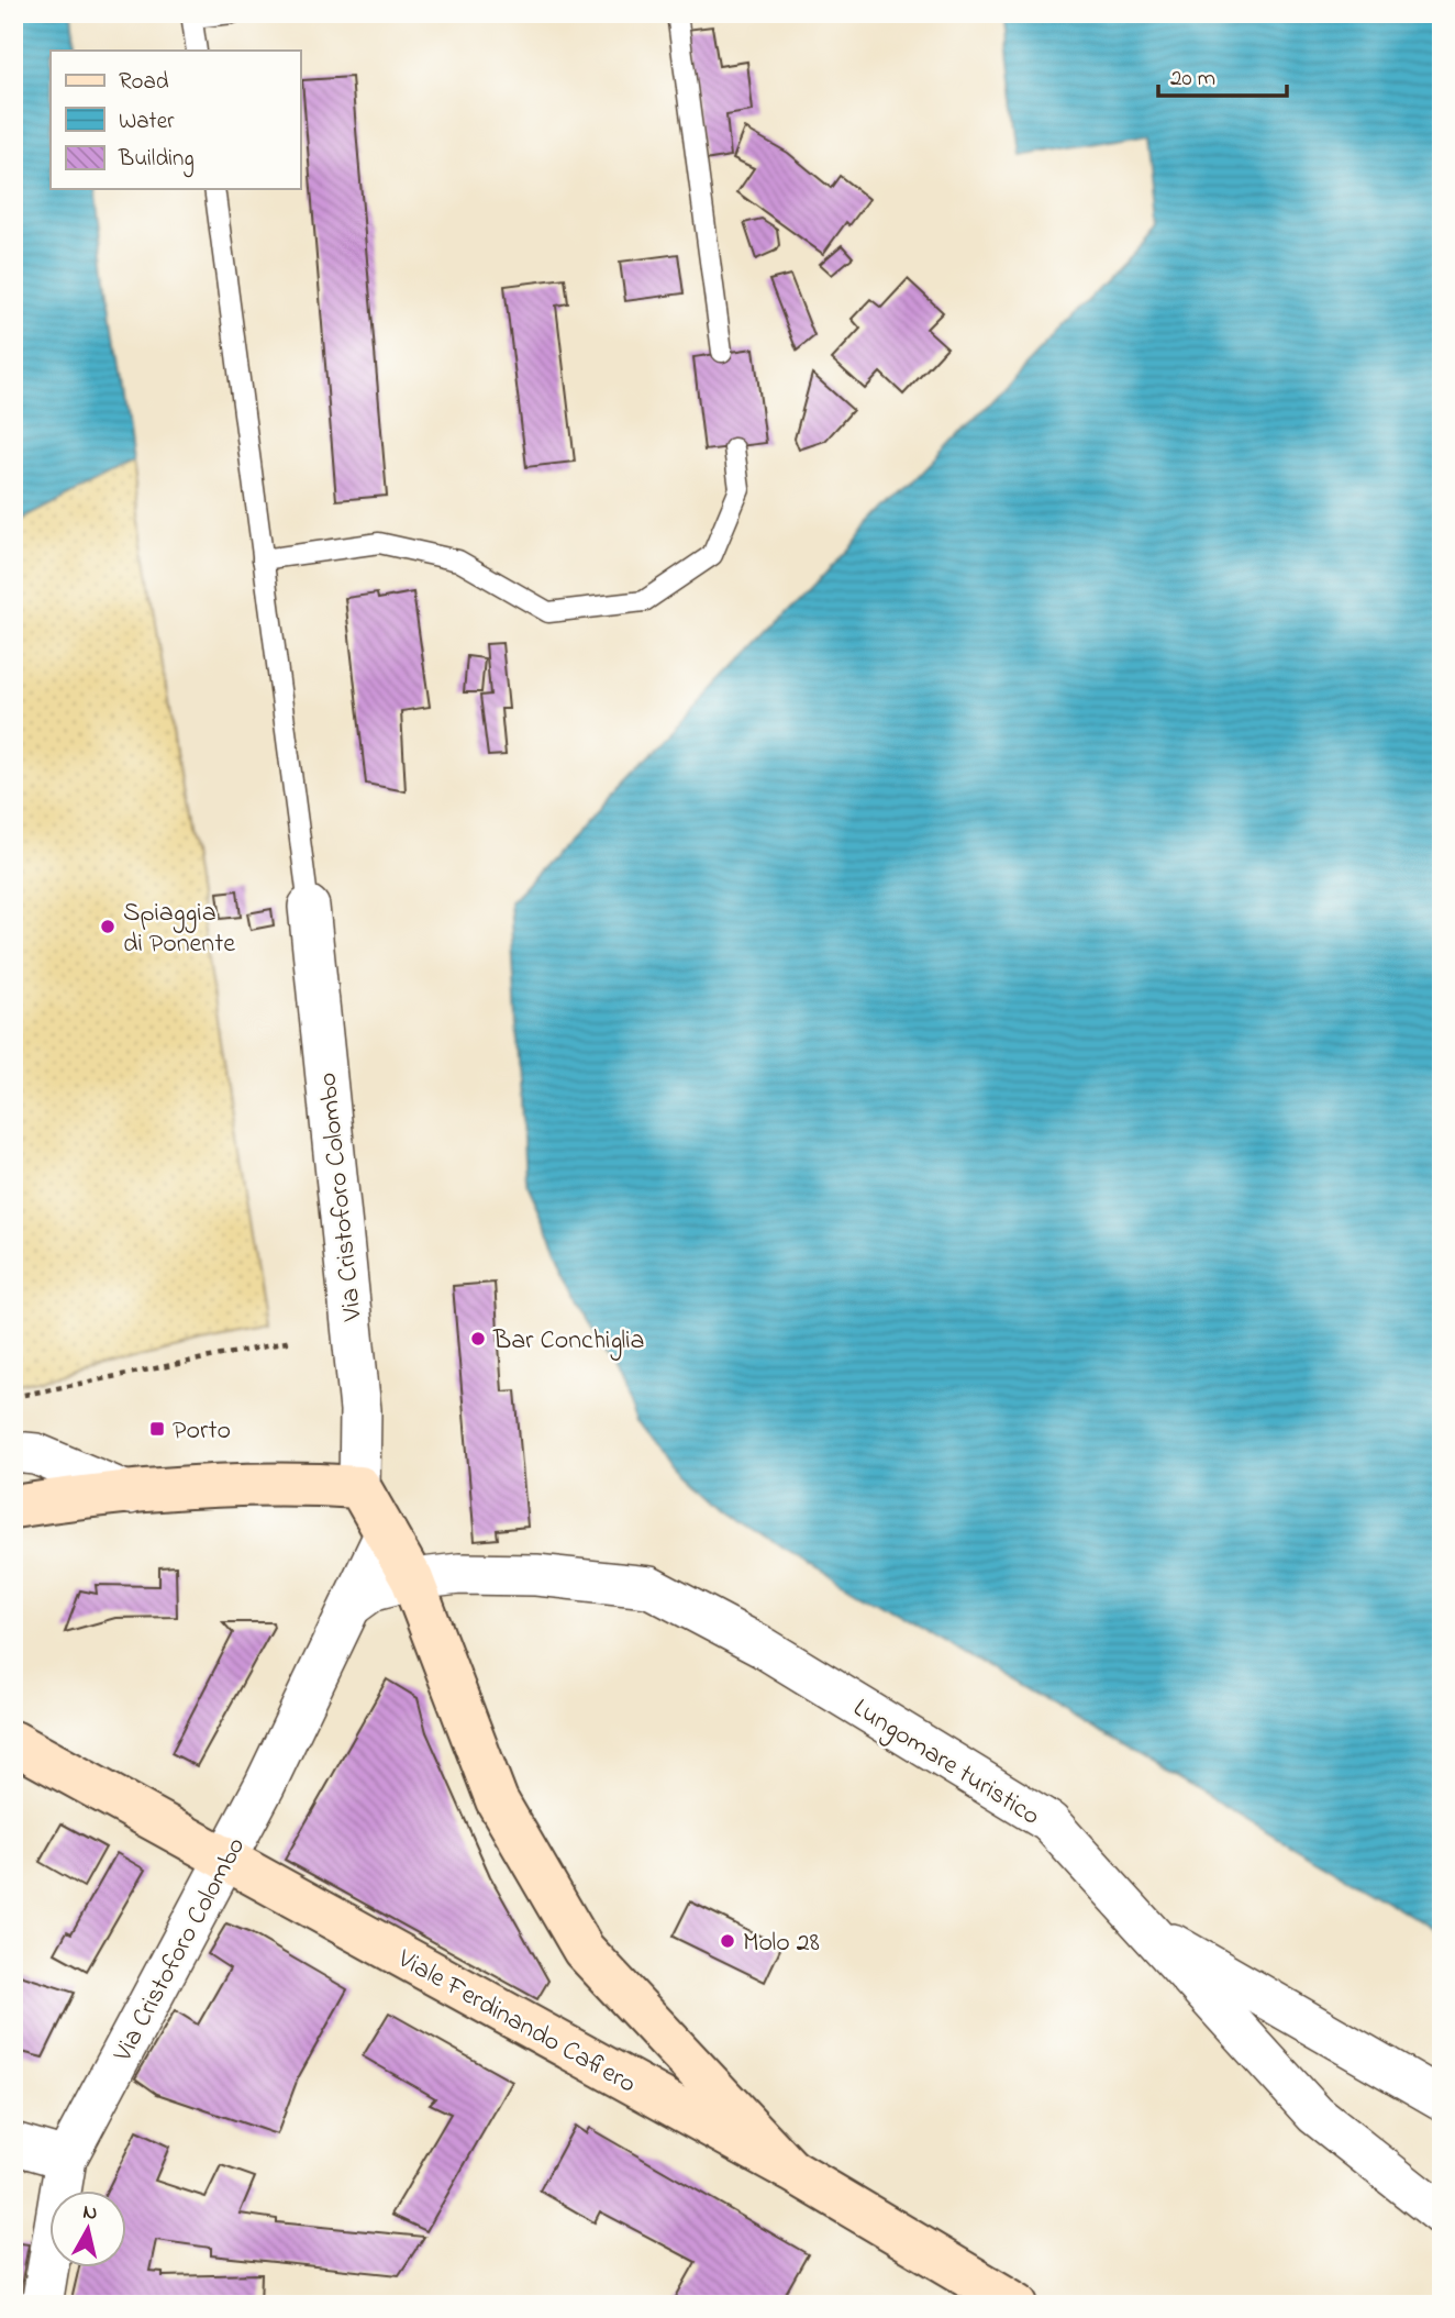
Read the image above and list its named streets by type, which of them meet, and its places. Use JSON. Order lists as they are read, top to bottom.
{
  "streets": {
    "main road": ["Viale Ferdinando Cafiero"],
    "street": ["Via Cristoforo Colombo", "Lungomare turistico"]
  },
  "crossings": [
    ["Via Cristoforo Colombo", "Viale Ferdinando Cafiero"]
  ],
  "places": {
    "other": ["Spiaggia di Ponente", "Bar Conchiglia", "Molo 28"],
    "transit": ["Porto"]
  },
  "legend": ["Road", "Water", "Building"],
  "scale_bar": "20 m",
  "north": "top"
}
